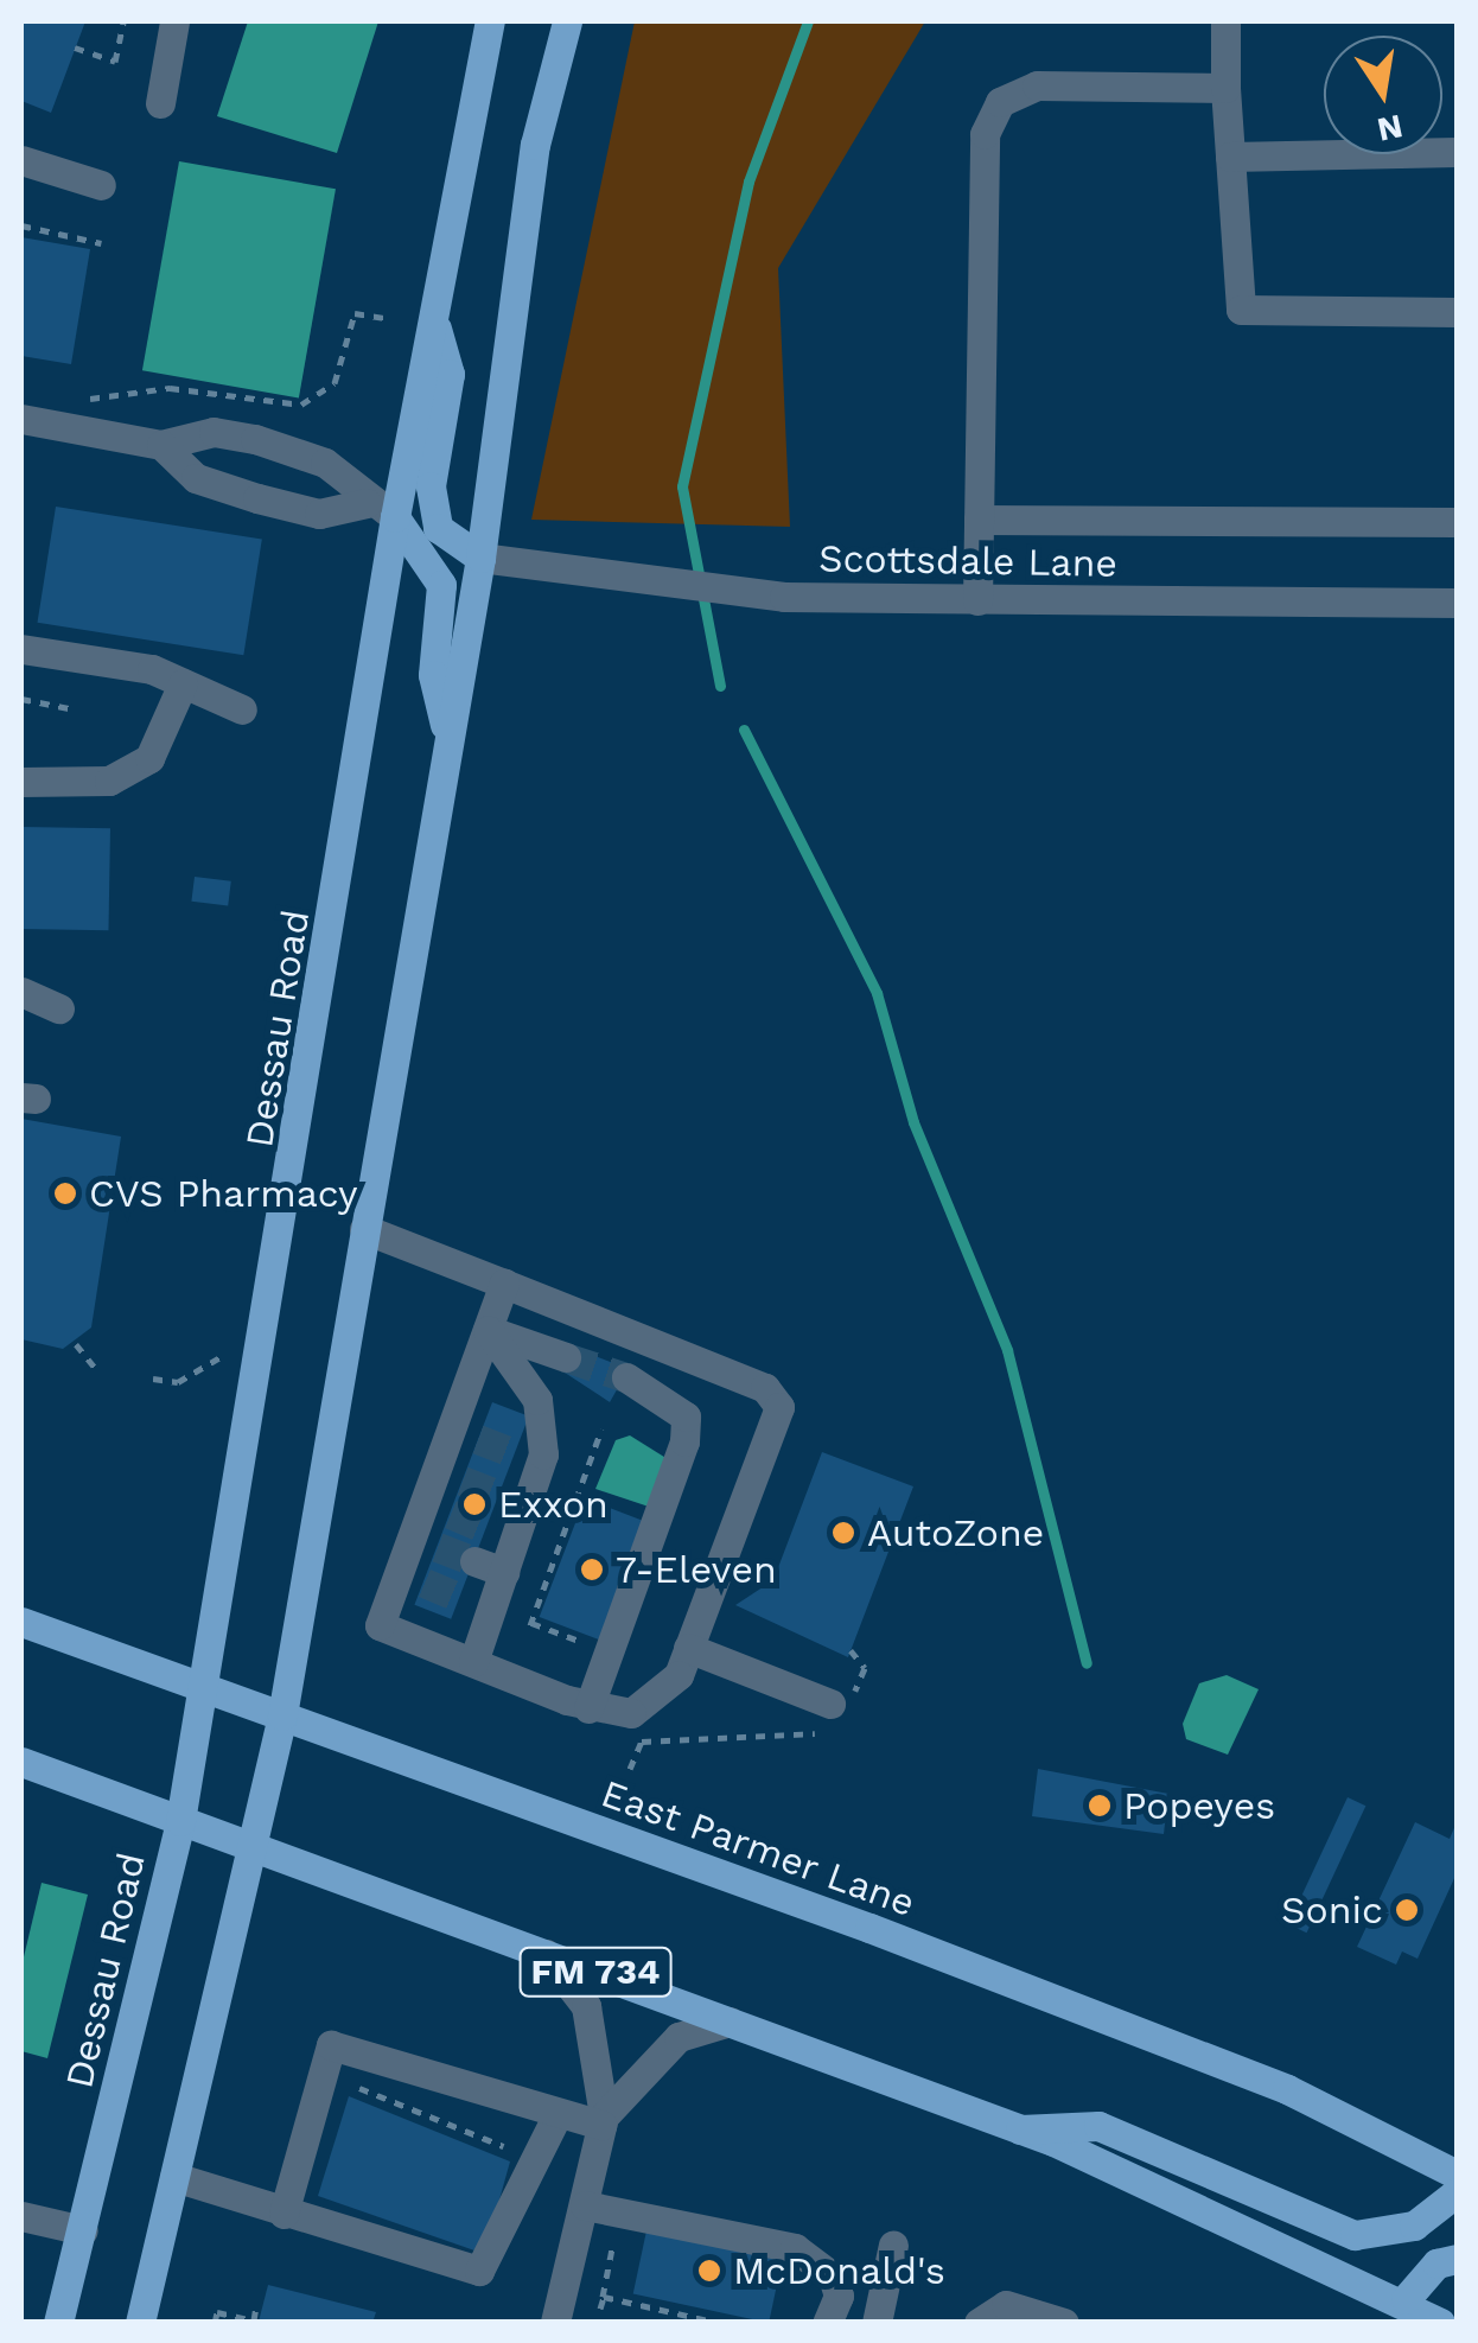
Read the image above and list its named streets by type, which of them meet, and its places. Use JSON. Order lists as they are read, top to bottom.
{
  "streets": {
    "main road": ["Dessau Road", "East Parmer Lane", "FM 734"],
    "street": ["Scottsdale Lane"]
  },
  "crossings": [
    ["Dessau Road", "East Parmer Lane"],
    ["Dessau Road", "FM 734"]
  ],
  "places": [
    "CVS Pharmacy",
    "Exxon",
    "AutoZone",
    "7-Eleven",
    "Popeyes",
    "Sonic",
    "McDonald's"
  ],
  "north": "bottom"
}
